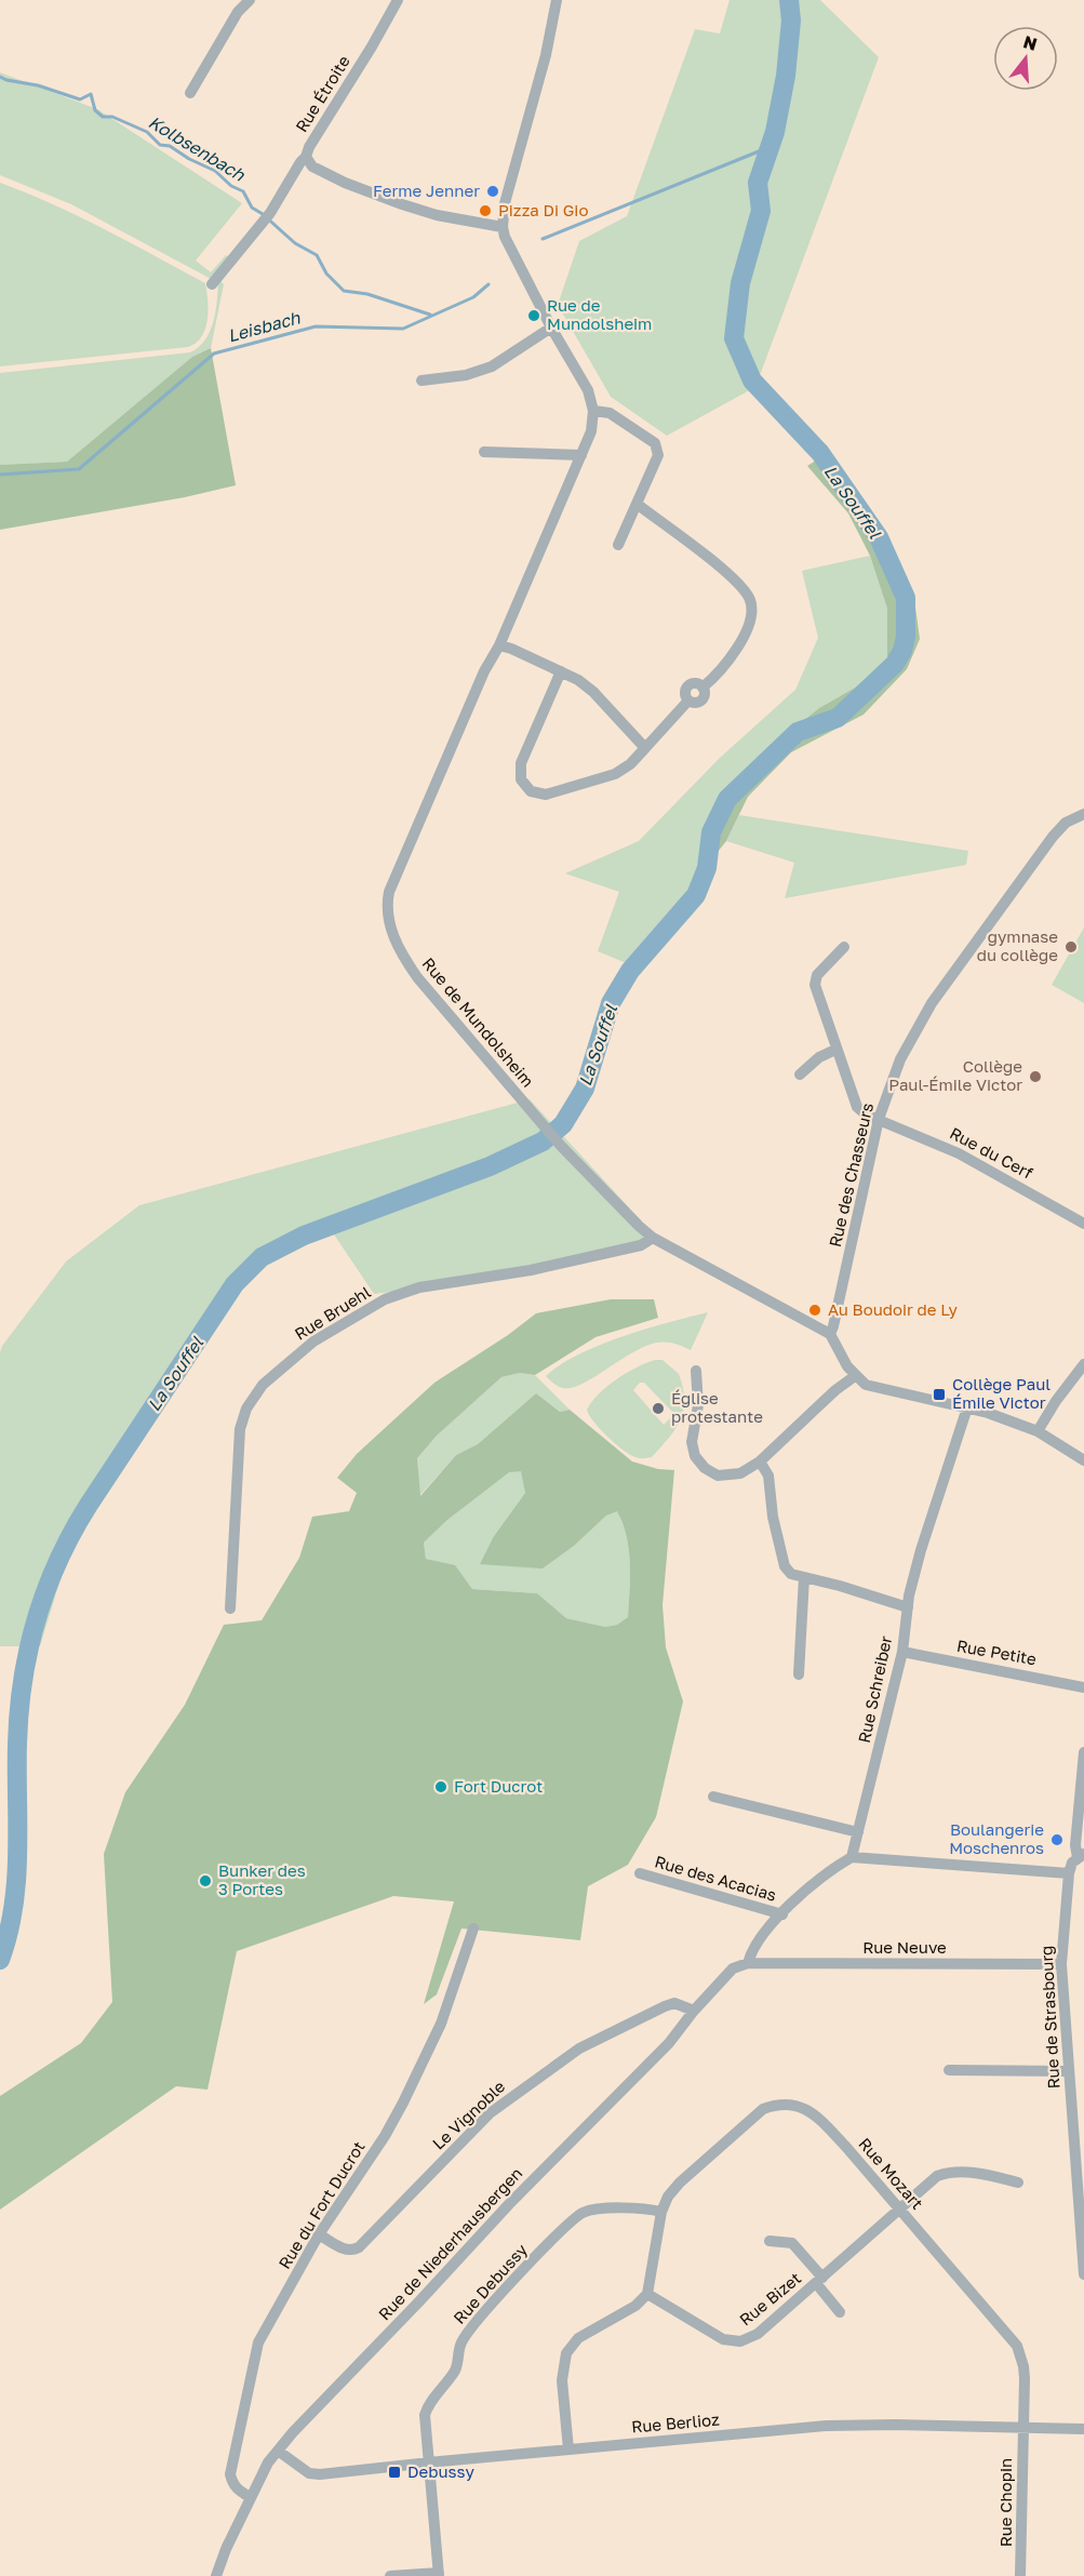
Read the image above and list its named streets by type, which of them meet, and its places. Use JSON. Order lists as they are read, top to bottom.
{
  "streets": {
    "street": [
      "Rue Étroite",
      "Rue de Mundolsheim",
      "Rue du Cerf",
      "Rue des Chasseurs",
      "Rue Bruehl",
      "Rue Petite",
      "Rue Schreiber",
      "Rue des Acacias",
      "Rue Neuve",
      "Rue de Strasbourg",
      "Le Vignoble",
      "Rue Mozart",
      "Rue du Fort Ducrot",
      "Rue de Niederhausbergen",
      "Rue Debussy",
      "Rue Bizet",
      "Rue Berlioz",
      "Rue Chopin"
    ]
  },
  "crossings": [
    ["Rue de Mundolsheim", "Rue des Chasseurs"],
    ["Rue de Mundolsheim", "Rue Bruehl"],
    ["Rue du Cerf", "Rue des Chasseurs"],
    ["Rue Petite", "Rue Schreiber"],
    ["Rue Neuve", "Rue de Strasbourg"],
    ["Rue Neuve", "Rue de Niederhausbergen"],
    ["Le Vignoble", "Rue du Fort Ducrot"],
    ["Le Vignoble", "Rue de Niederhausbergen"],
    ["Rue Mozart", "Rue Debussy"],
    ["Rue Mozart", "Rue Bizet"],
    ["Rue Mozart", "Rue Berlioz"],
    ["Rue Mozart", "Rue Chopin"],
    ["Rue du Fort Ducrot", "Rue de Niederhausbergen"],
    ["Rue de Niederhausbergen", "Rue Berlioz"],
    ["Rue Debussy", "Rue Berlioz"],
    ["Rue Berlioz", "Rue Chopin"]
  ],
  "water": ["Kolbsenbach", "Leisbach", "La Souffel"],
  "places": {
    "other": [
      "Ferme Jenner",
      "Pizza Di Gio",
      "Rue de Mundolsheim",
      "gymnase du collège",
      "Collège Paul-Émile Victor",
      "Au Boudoir de Ly",
      "Église protestante",
      "Fort Ducrot",
      "Boulangerie Moschenros",
      "Bunker des 3 Portes"
    ],
    "transit": ["Collège Paul Émile Victor", "Debussy"]
  },
  "north": "top"
}
